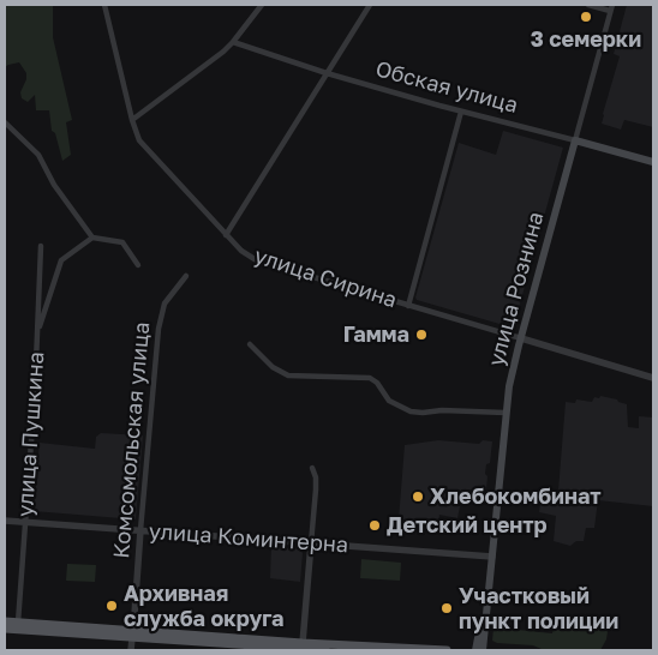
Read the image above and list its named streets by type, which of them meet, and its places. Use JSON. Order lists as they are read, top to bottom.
{
  "streets": {
    "main road": ["Обская улица", "улица Рознина"],
    "street": [
      "улица Сирина",
      "улица Пушкина",
      "Комсомольская улица",
      "улица Коминтерна"
    ]
  },
  "crossings": [
    ["Обская улица", "улица Рознина"],
    ["улица Сирина", "улица Рознина"],
    ["улица Рознина", "улица Коминтерна"],
    ["улица Пушкина", "улица Коминтерна"],
    ["Комсомольская улица", "улица Коминтерна"]
  ],
  "places": [
    "3 семерки",
    "Гамма",
    "Хлебокомбинат",
    "Детский центр",
    "Архивная служба округа",
    "Участковый пункт полиции"
  ]
}
